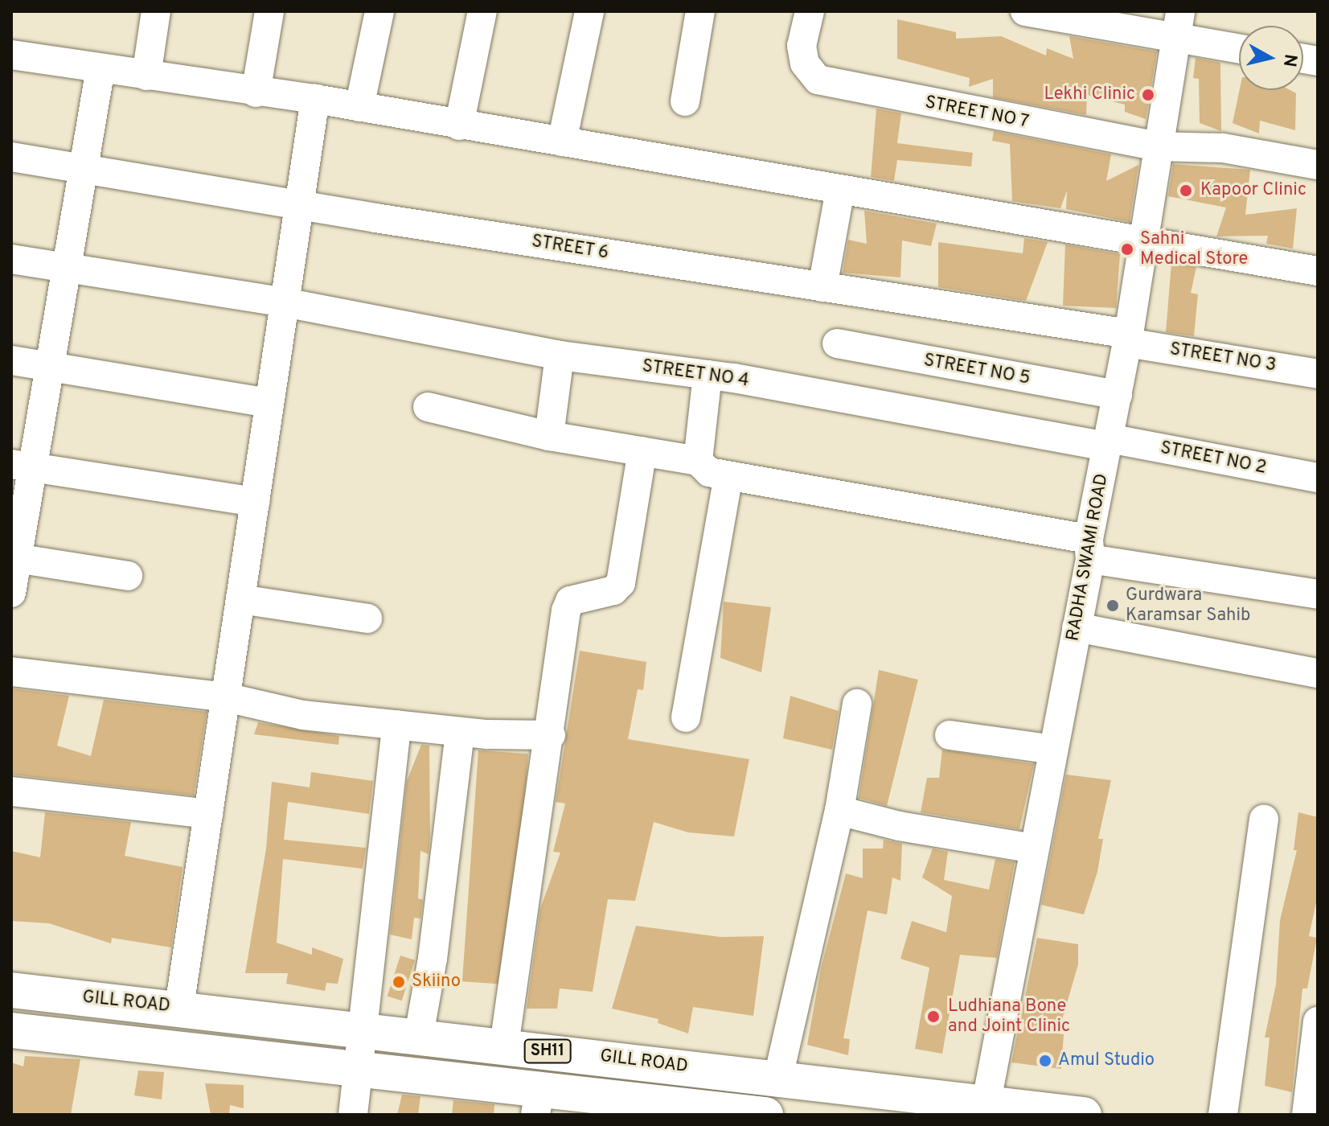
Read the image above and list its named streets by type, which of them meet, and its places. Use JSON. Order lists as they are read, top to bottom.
{
  "streets": {
    "main road": ["GILL ROAD", "SH11"],
    "street": [
      "STREET NO 7",
      "STREET 6",
      "STREET NO 3",
      "STREET NO 5",
      "STREET NO 4",
      "STREET NO 2",
      "RADHA SWAMI ROAD"
    ]
  },
  "crossings": [
    ["STREET NO 7", "RADHA SWAMI ROAD"],
    ["STREET 6", "STREET NO 3"],
    ["STREET 6", "RADHA SWAMI ROAD"],
    ["STREET NO 3", "RADHA SWAMI ROAD"],
    ["STREET NO 5", "RADHA SWAMI ROAD"],
    ["STREET NO 4", "STREET NO 2"],
    ["STREET NO 4", "RADHA SWAMI ROAD"],
    ["STREET NO 2", "RADHA SWAMI ROAD"],
    ["RADHA SWAMI ROAD", "GILL ROAD"]
  ],
  "places": [
    "Lekhi Clinic",
    "Kapoor Clinic",
    "Sahni Medical Store",
    "Gurdwara Karamsar Sahib",
    "Skiino",
    "Ludhiana Bone and Joint Clinic",
    "Amul Studio"
  ],
  "north": "right"
}
